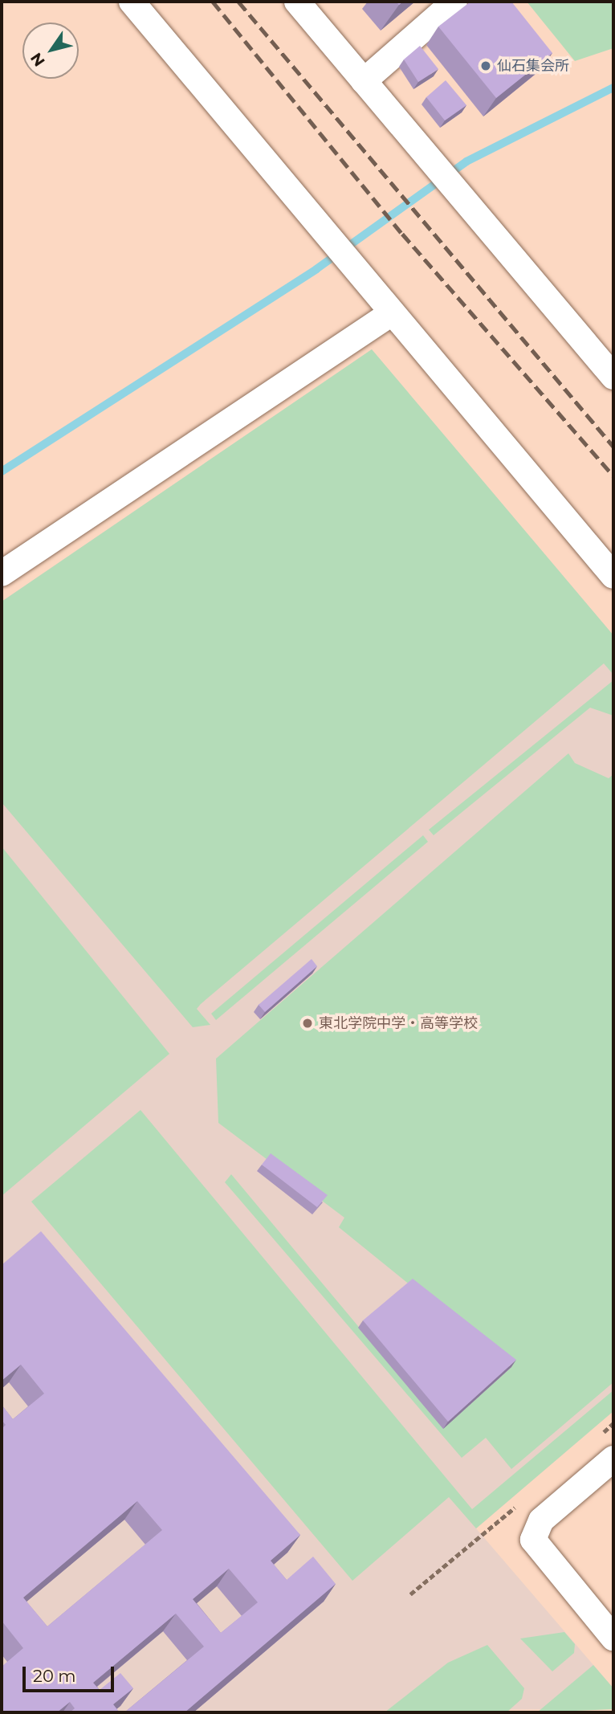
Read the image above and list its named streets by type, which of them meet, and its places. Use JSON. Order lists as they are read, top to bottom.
{
  "places": ["仙石集会所", "東北学院中学・高等学校"],
  "scale_bar": "20 m",
  "north": "bottom left"
}
